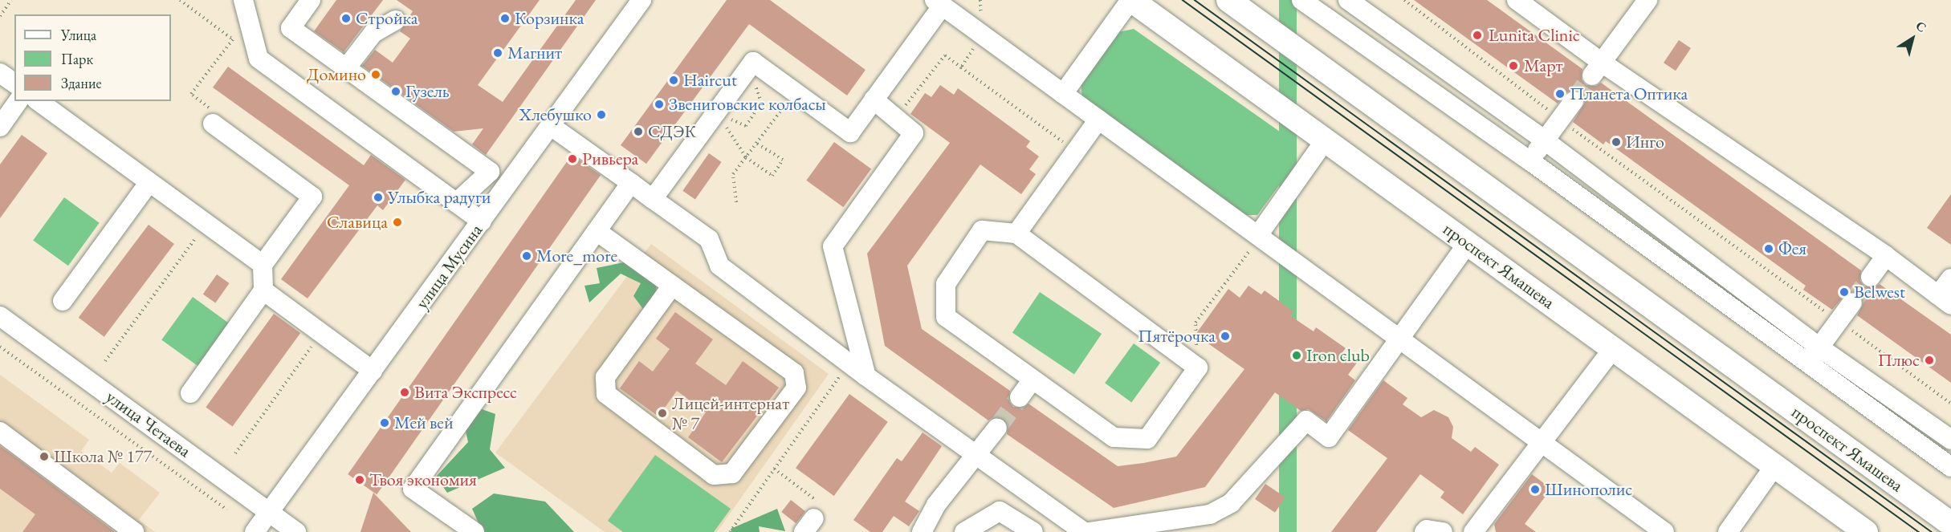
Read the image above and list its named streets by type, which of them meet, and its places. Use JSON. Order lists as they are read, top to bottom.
{
  "streets": {
    "main road": ["проспект Ямашева"],
    "street": ["улица Мусина", "улица Четаева"]
  },
  "crossings": [
    ["улица Мусина", "улица Четаева"]
  ],
  "places": [
    "Стройка",
    "Корзинка",
    "Lunita Clinic",
    "Магнит",
    "Март",
    "Домино",
    "Haircut",
    "Гузель",
    "Планета Оптика",
    "Звениговские колбасы",
    "Хлебушко",
    "СДЭК",
    "Инго",
    "Ривьера",
    "Улыбка радуги",
    "Славица",
    "Фея",
    "More_more",
    "Belwest",
    "Пятёрочка",
    "Iron club",
    "Плюс",
    "Вита Экспресс",
    "Лицей-интернат № 7",
    "Мей вей",
    "Школа № 177",
    "Твоя экономия",
    "Шинополис"
  ],
  "legend": ["Улица", "Парк", "Здание"],
  "north": "top right"
}
